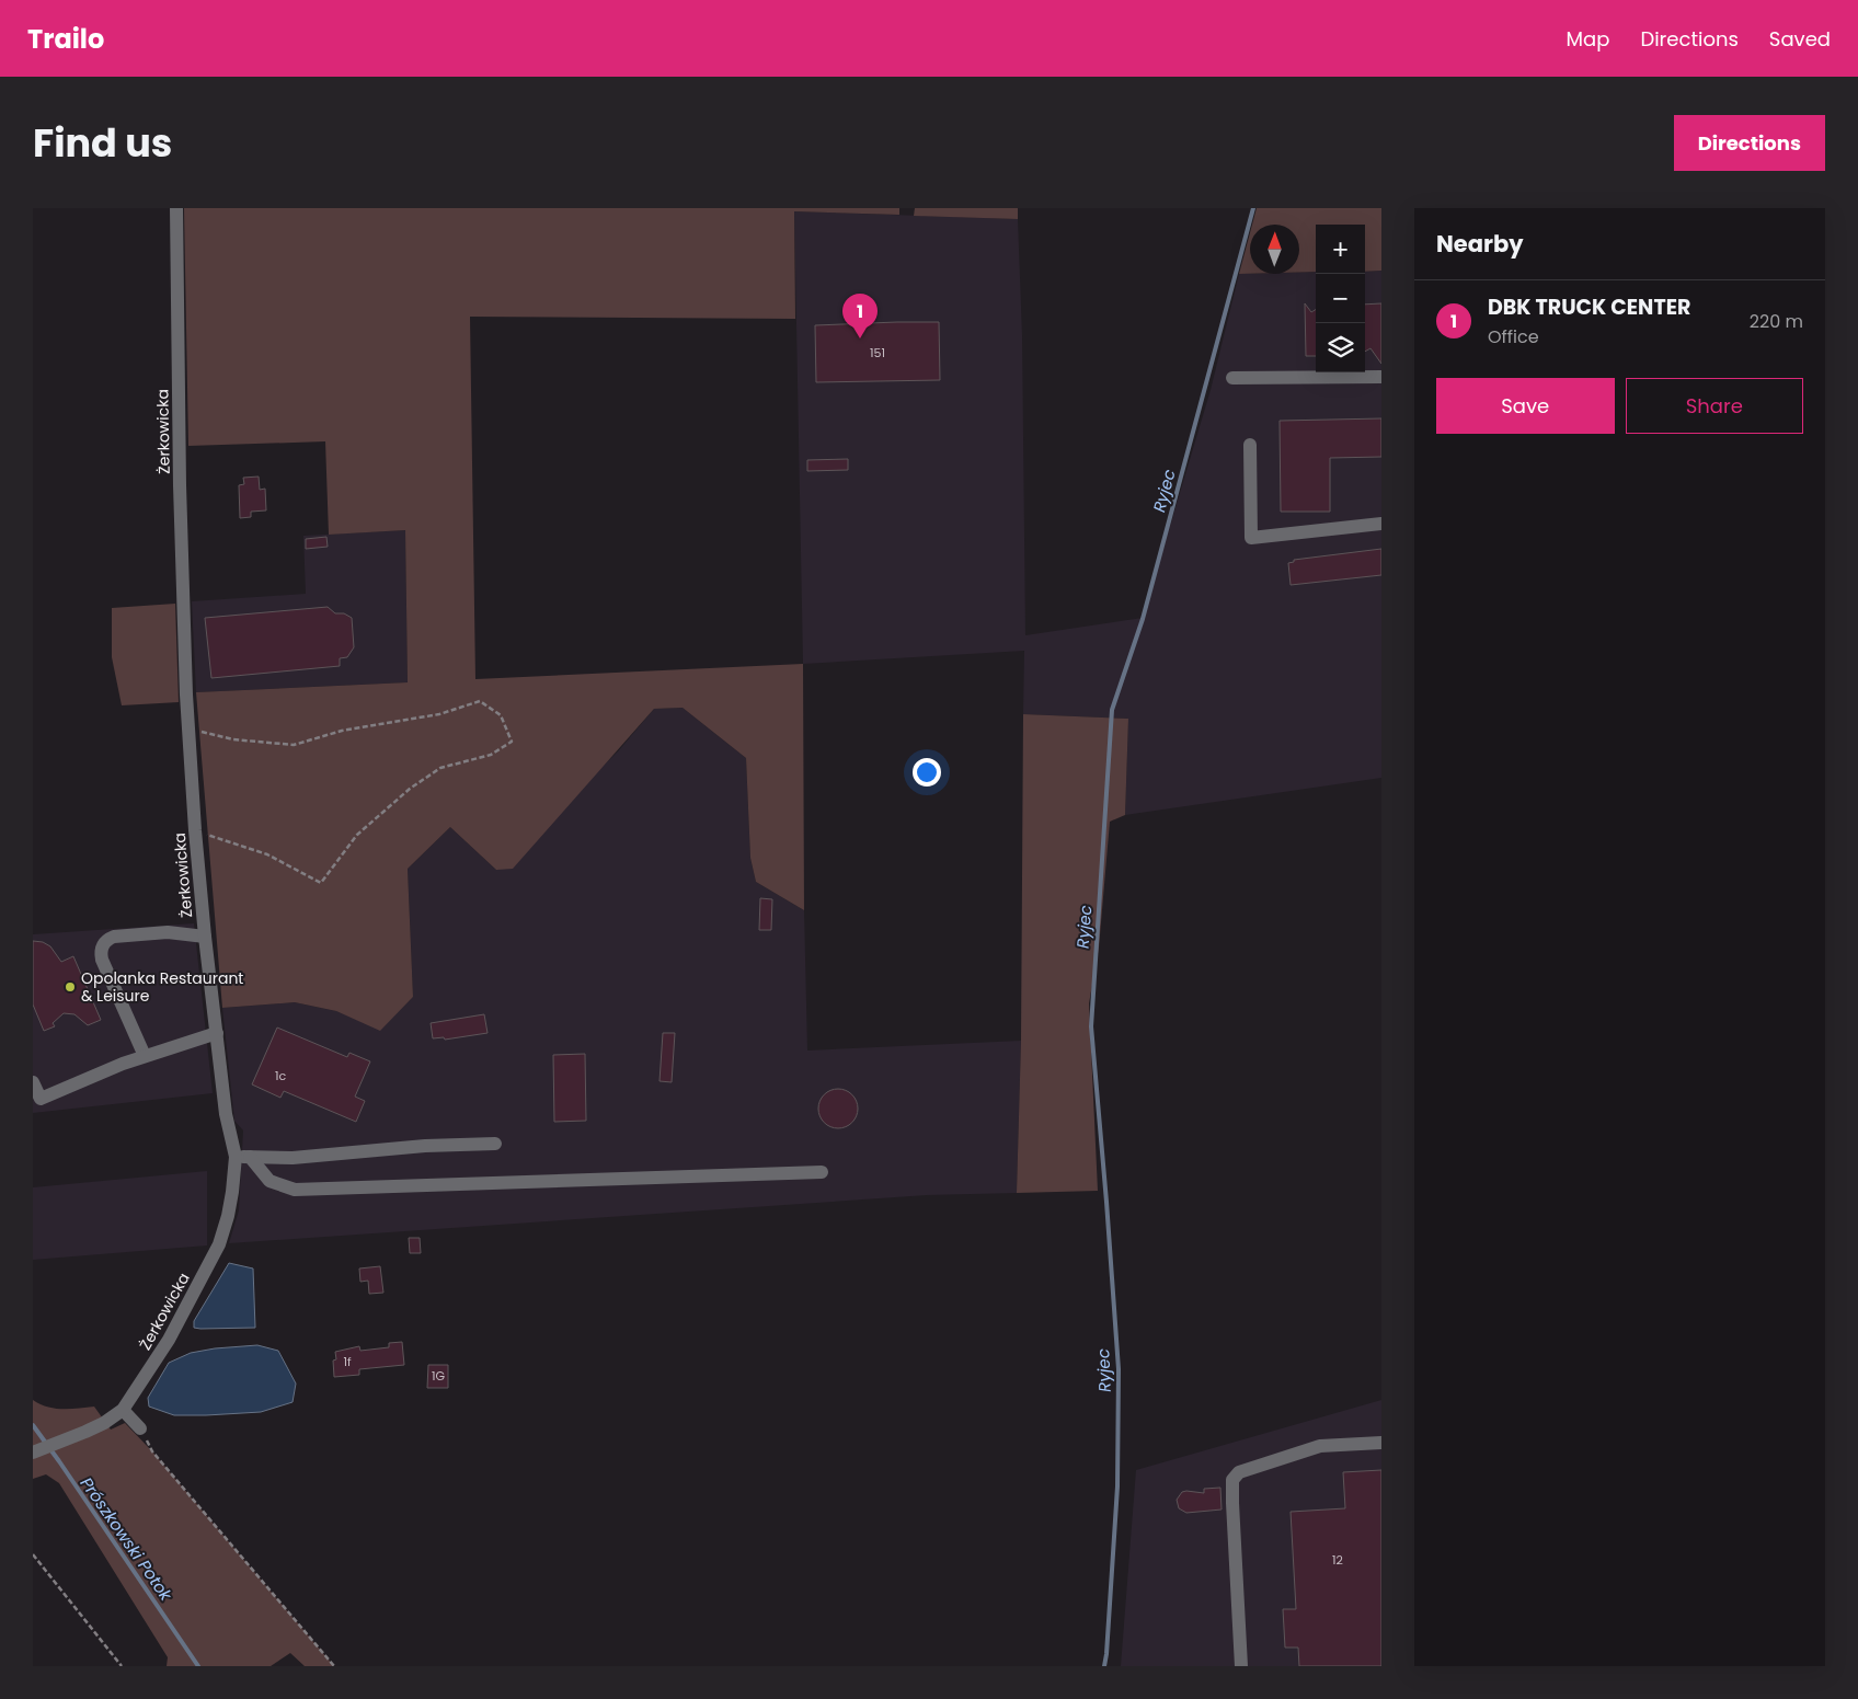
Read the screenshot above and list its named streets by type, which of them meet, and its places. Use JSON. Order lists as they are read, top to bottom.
{
  "streets": {
    "street": ["Żerkowicka"]
  },
  "water": ["Ryjec", "Prószkowski Potok"],
  "places": ["Opolanka Restaurant & Leisure"],
  "house_numbers": [
    "151",
    "1c",
    "1f",
    "1G",
    "12"
  ],
  "north": "top",
  "page": {
    "header": "Trailo",
    "nav": ["Map", "Directions", "Saved"],
    "title": "Find us",
    "buttons": [
      "Directions",
      ["Save", "Share"]
    ],
    "heading": "Nearby",
    "map_buttons": ["+", "−"],
    "list": [
      {
        "mark": "1",
        "name": "DBK TRUCK CENTER",
        "note": "Office",
        "value": "220 m"
      }
    ],
    "pins": "1"
  }
}
